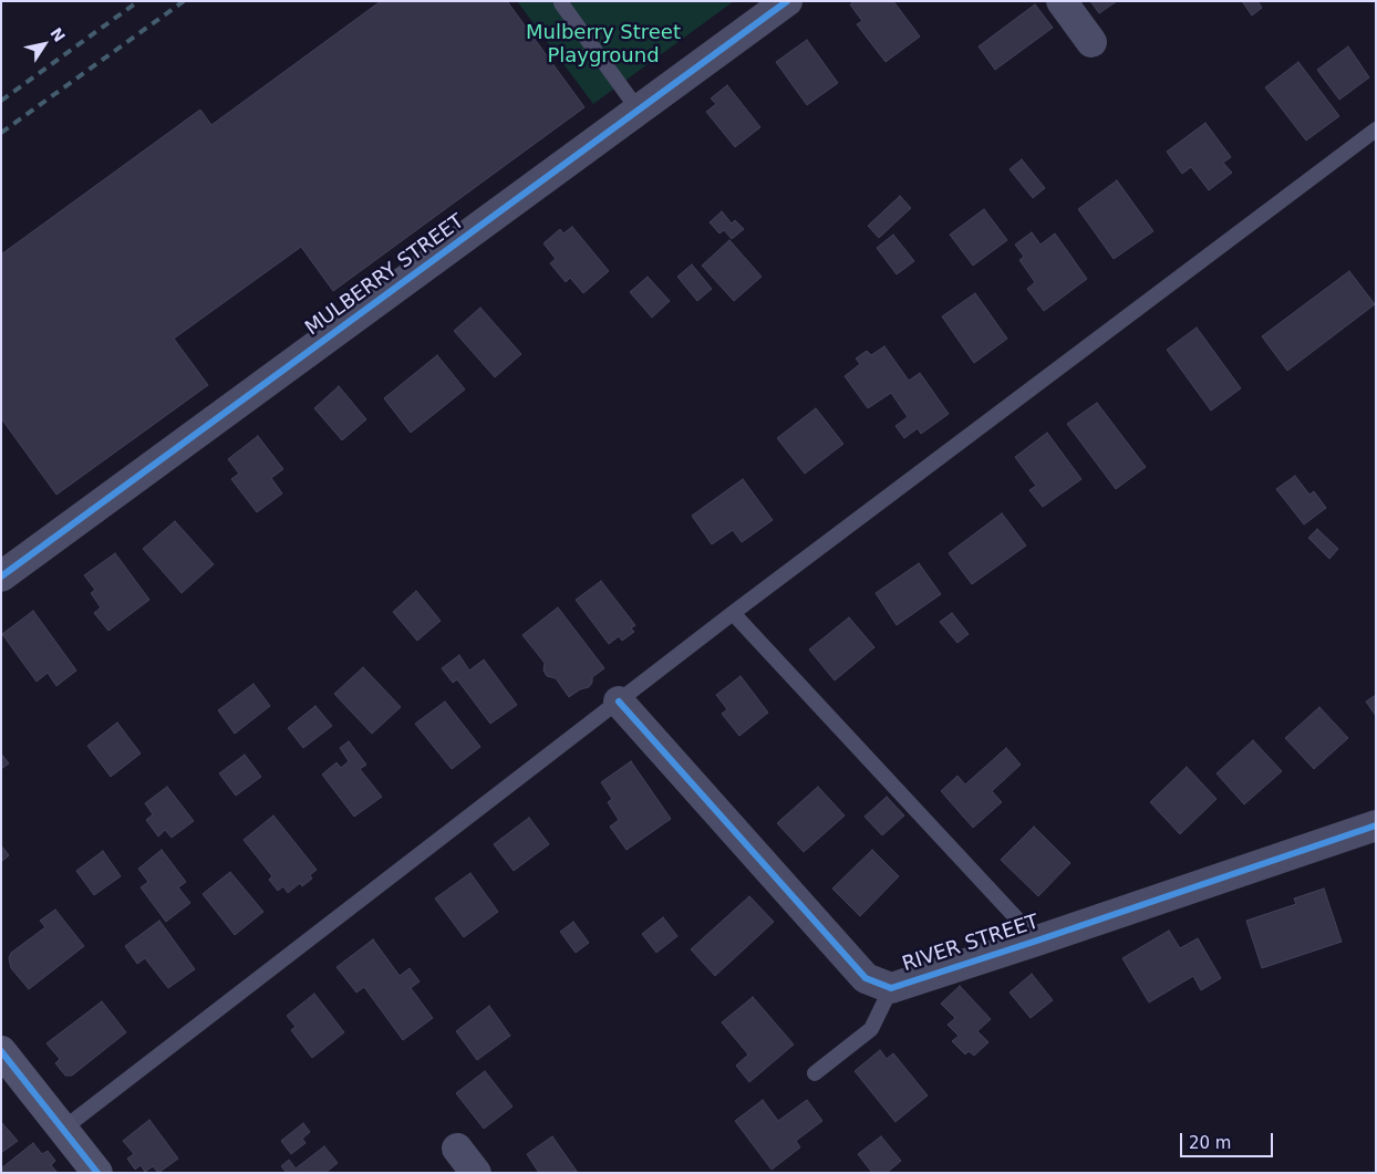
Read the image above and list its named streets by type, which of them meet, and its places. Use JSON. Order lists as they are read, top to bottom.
{
  "streets": {
    "street": ["MULBERRY STREET", "RIVER STREET"]
  },
  "parks": ["Mulberry Street Playground"],
  "scale_bar": "20 m",
  "north": "top right"
}
